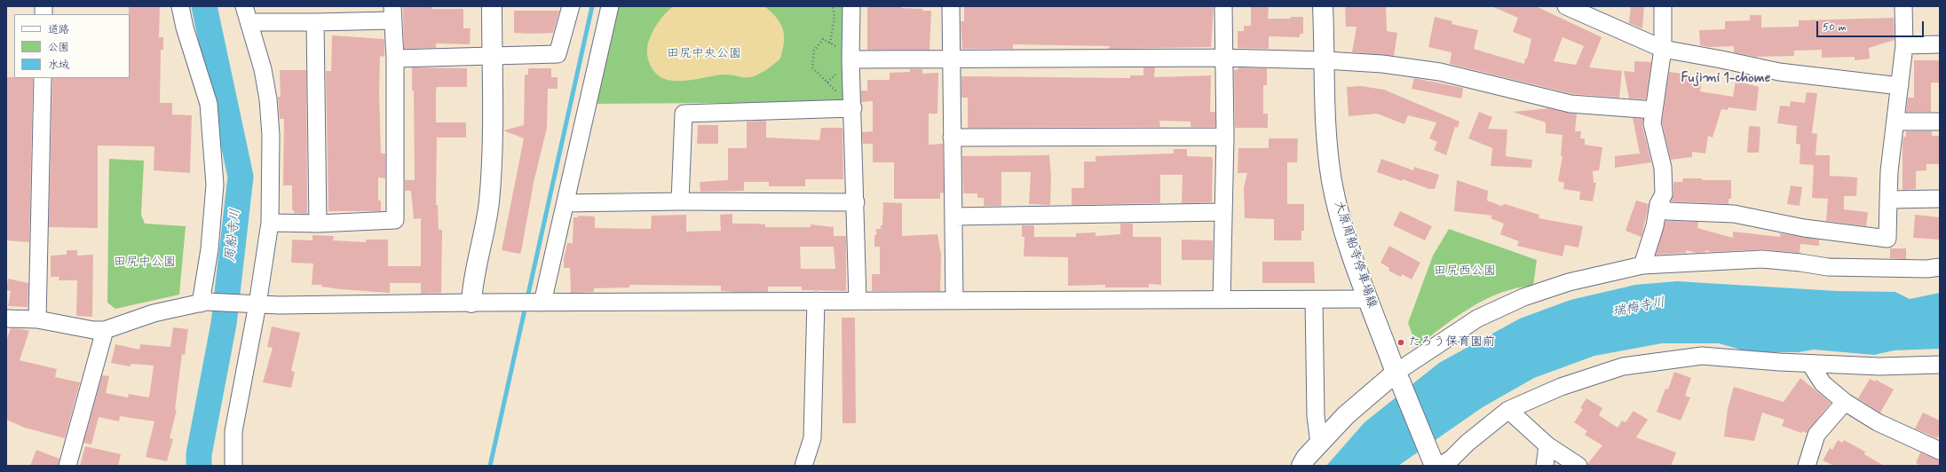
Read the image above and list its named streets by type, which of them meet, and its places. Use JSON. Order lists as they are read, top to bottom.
{
  "streets": {
    "main road": ["大原周船寺停車場線"]
  },
  "districts": ["Fujimi 1-chome"],
  "water": ["周船寺川", "瑞梅寺川"],
  "parks": ["田尻中央公園", "田尻中公園", "田尻西公園"],
  "places": ["たろう保育園前"],
  "legend": ["道路", "公園", "水域"],
  "scale_bar": "50 m"
}
